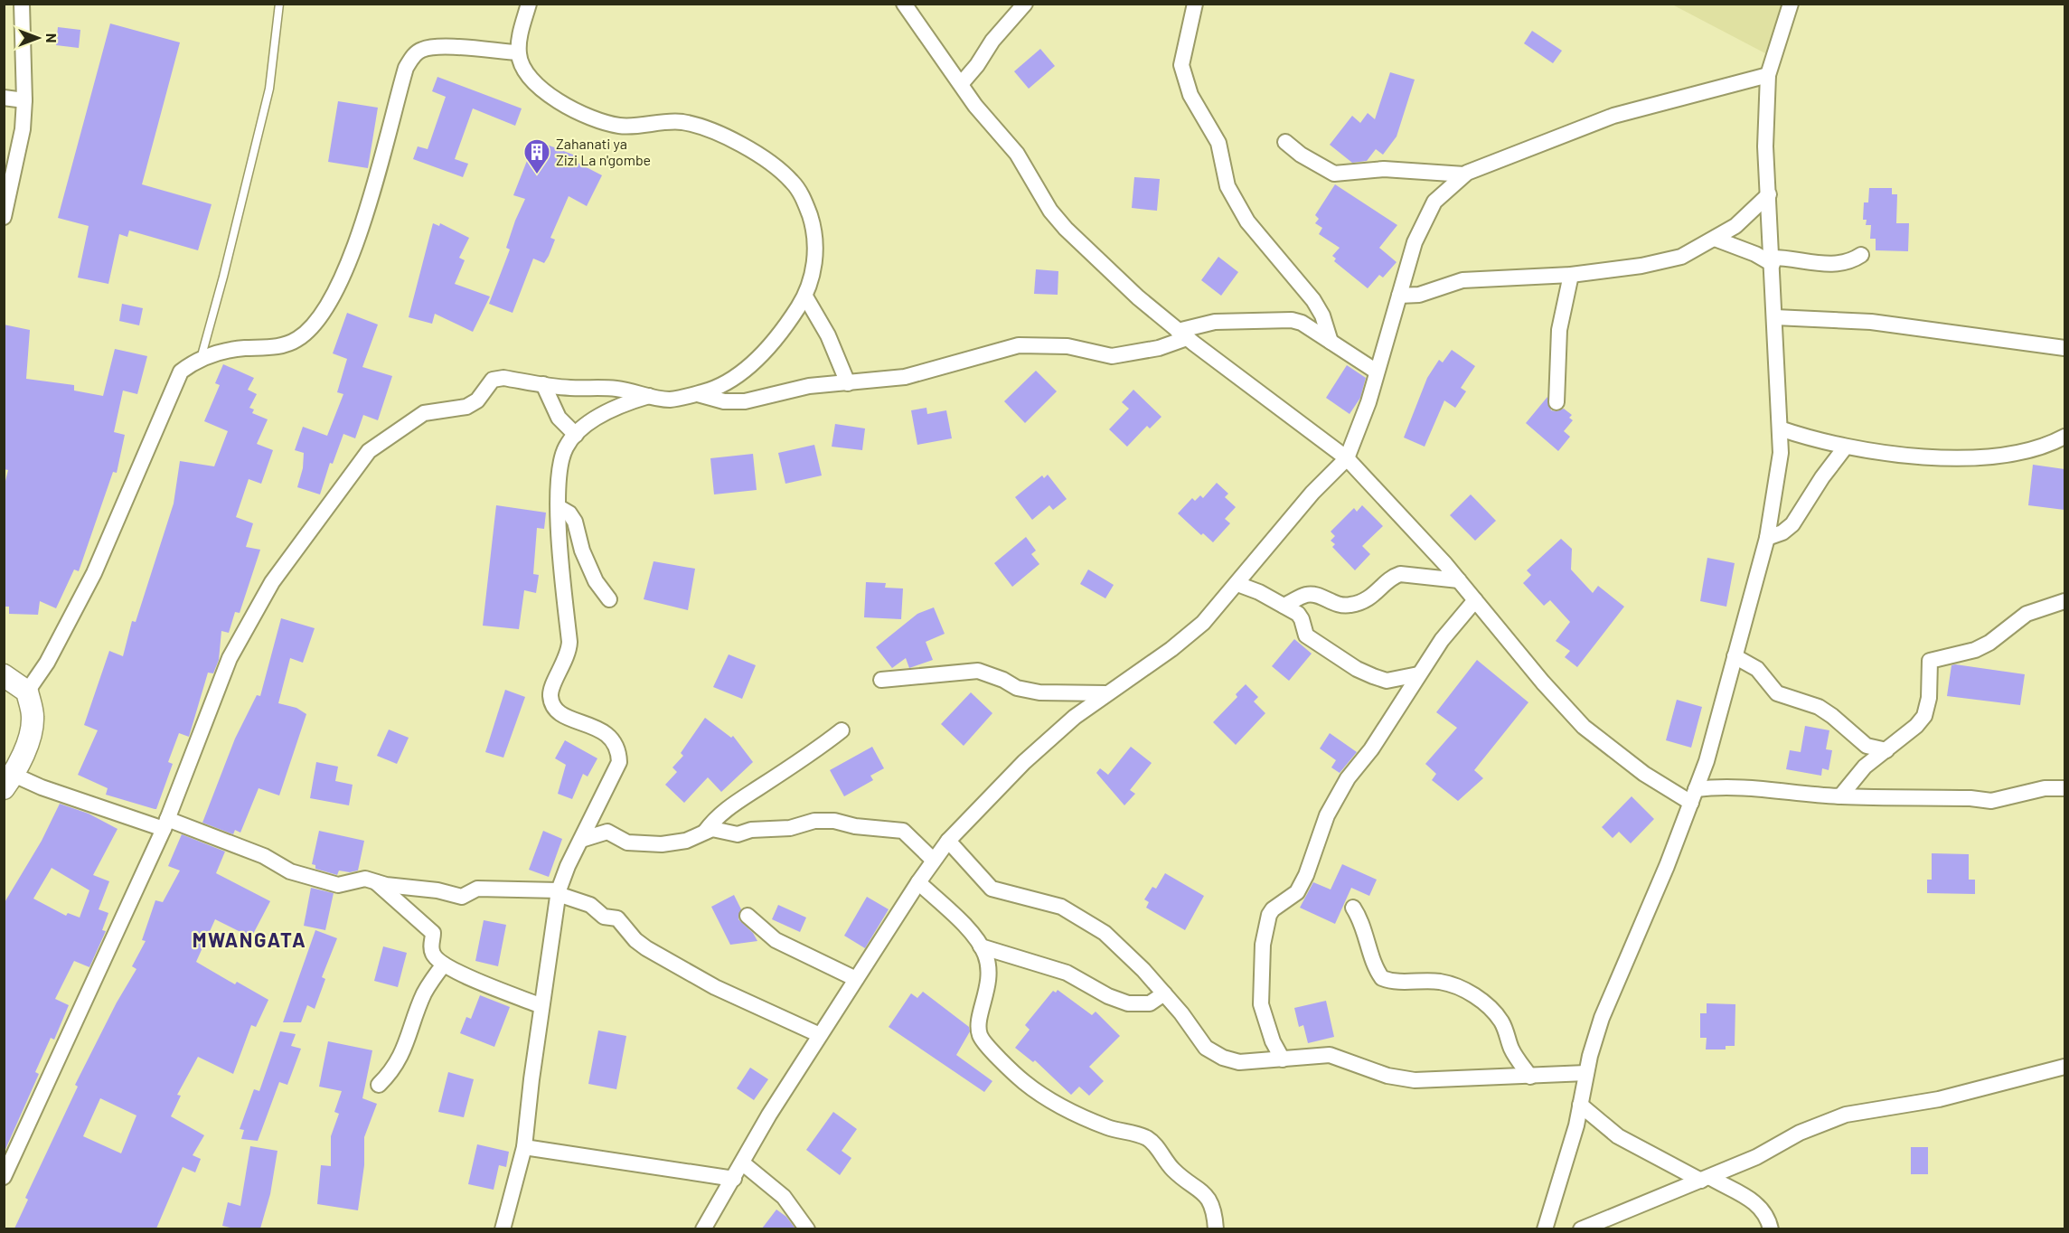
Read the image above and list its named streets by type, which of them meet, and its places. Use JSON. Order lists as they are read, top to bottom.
{
  "districts": ["MWANGATA"],
  "places": {
    "building": ["Zahanati ya Zizi La n'gombe"]
  },
  "north": "right"
}
